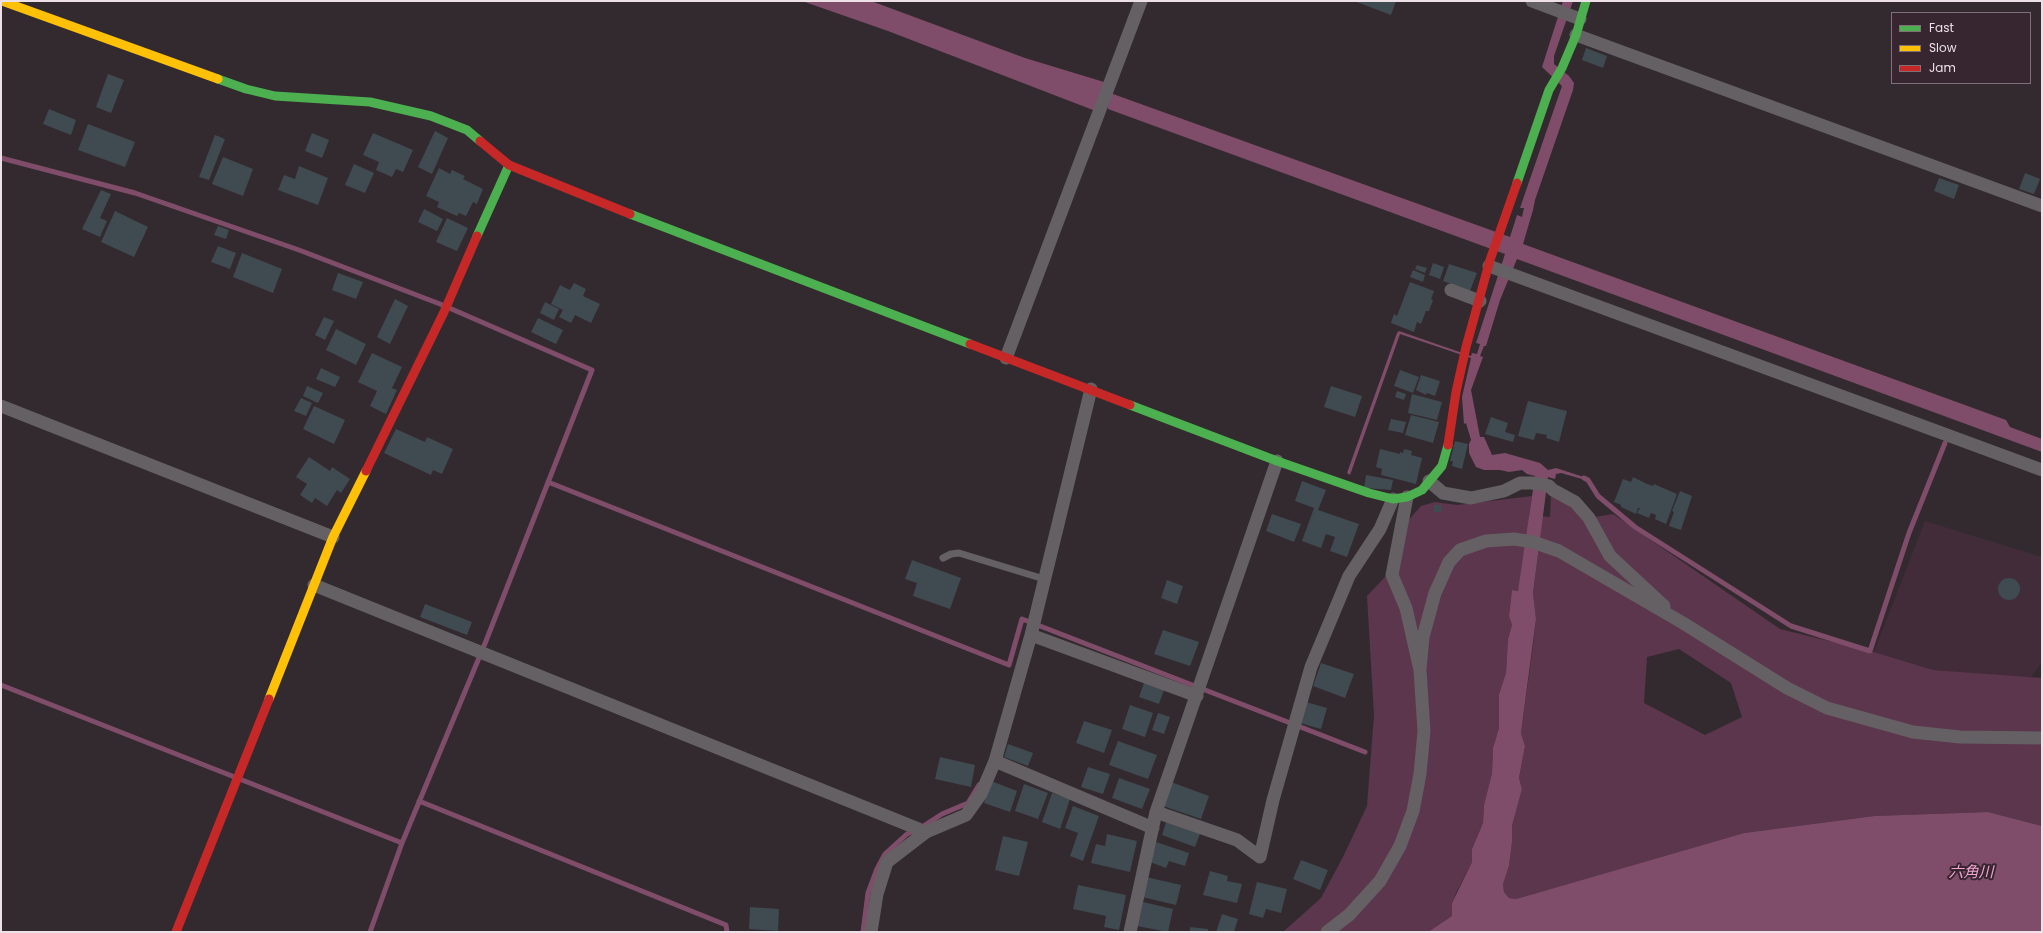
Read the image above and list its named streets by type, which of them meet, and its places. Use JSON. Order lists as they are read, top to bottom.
{
  "water": ["六角川"],
  "legend": ["Fast", "Slow", "Jam"]
}
